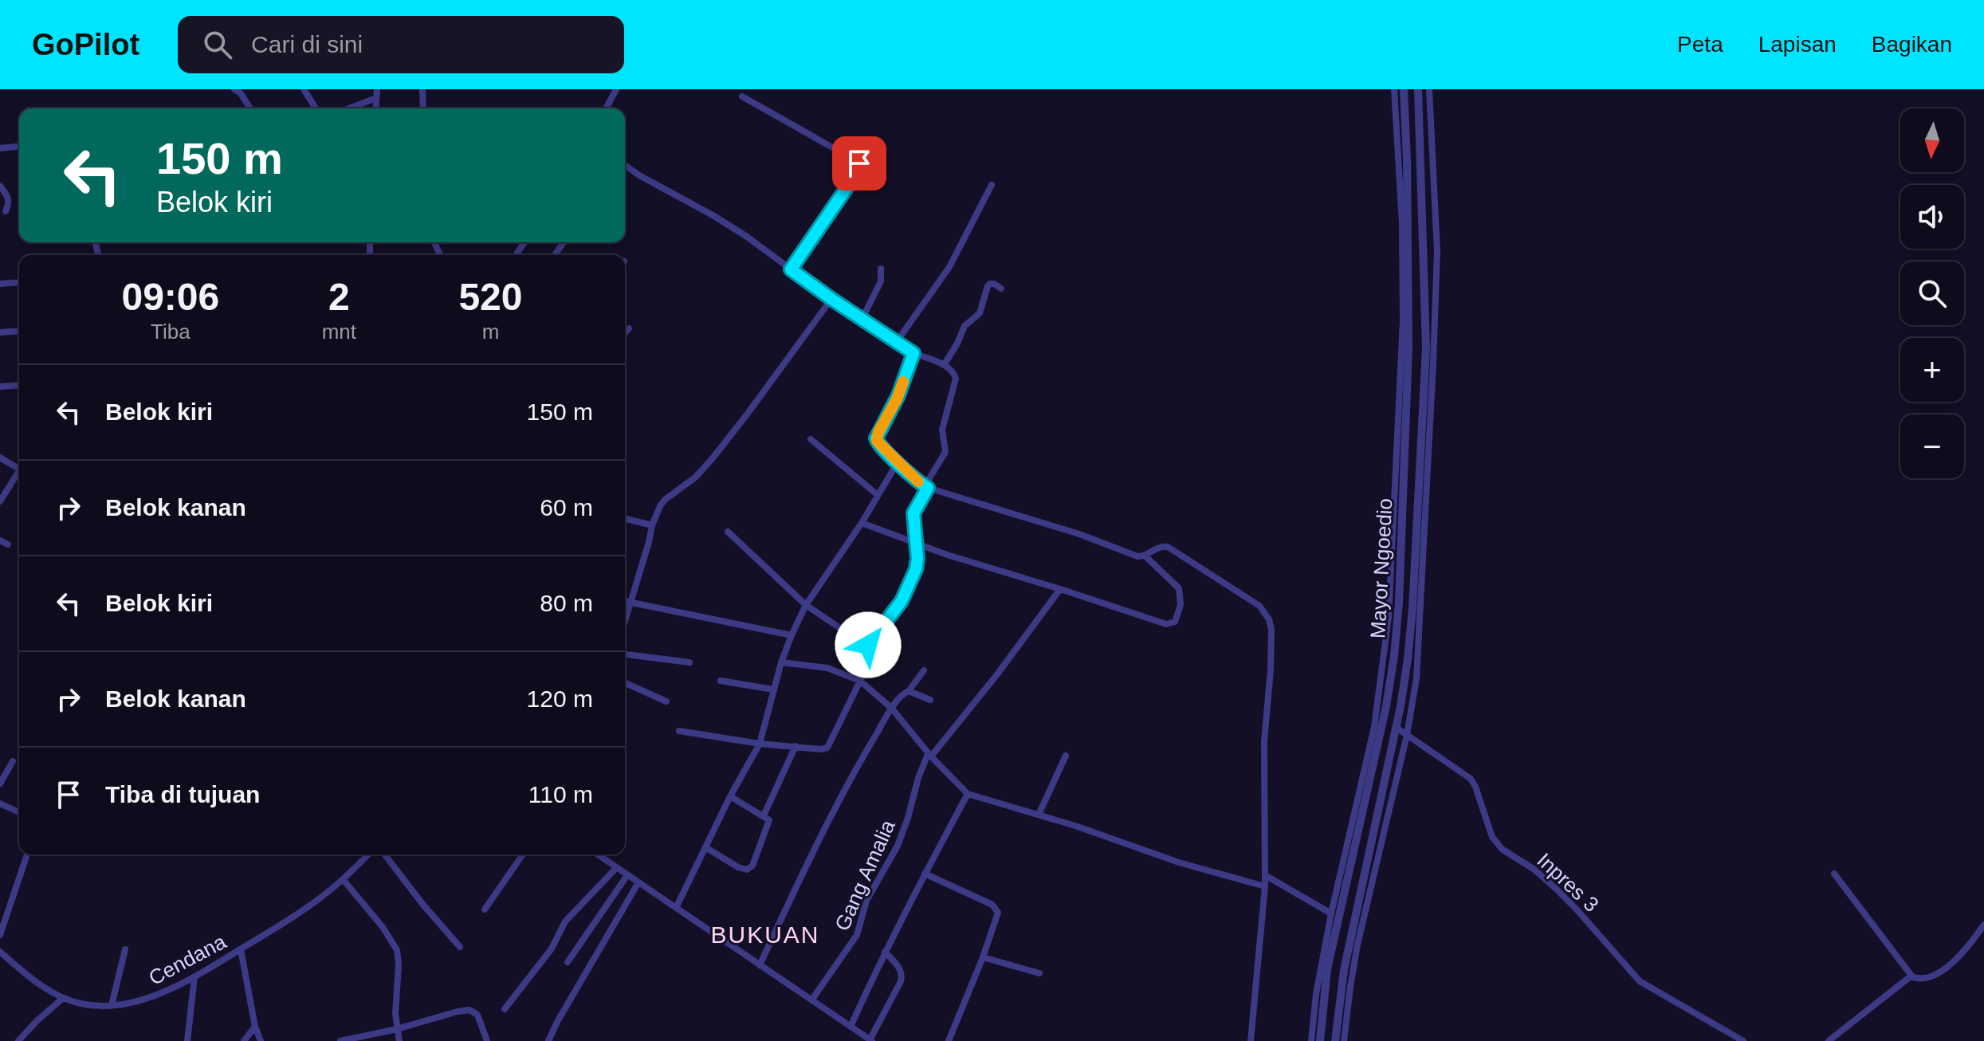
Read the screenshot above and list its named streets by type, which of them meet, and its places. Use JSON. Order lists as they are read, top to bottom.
{
  "streets": {
    "street": [
      "Mayor Ngoedio",
      "Gang Amalia",
      "Inpres 3",
      "Cendana"
    ]
  },
  "crossings": [
    ["Mayor Ngoedio", "Inpres 3"]
  ],
  "districts": ["BUKUAN"],
  "north": "bottom",
  "page": {
    "header": "GoPilot",
    "search": "Cari di sini",
    "nav": ["Peta", "Lapisan", "Bagikan"],
    "map_buttons": ["+", "−"],
    "turn": ["150 m", "Belok kiri"],
    "eta": [
      "09:06",
      "Tiba",
      "2",
      "mnt",
      "520",
      "m"
    ],
    "list": [
      {
        "name": "Belok kiri",
        "value": "150 m"
      },
      {
        "name": "Belok kanan",
        "value": "60 m"
      },
      {
        "name": "Belok kiri",
        "value": "80 m"
      },
      {
        "name": "Belok kanan",
        "value": "120 m"
      },
      {
        "name": "Tiba di tujuan",
        "value": "110 m"
      }
    ]
  }
}
